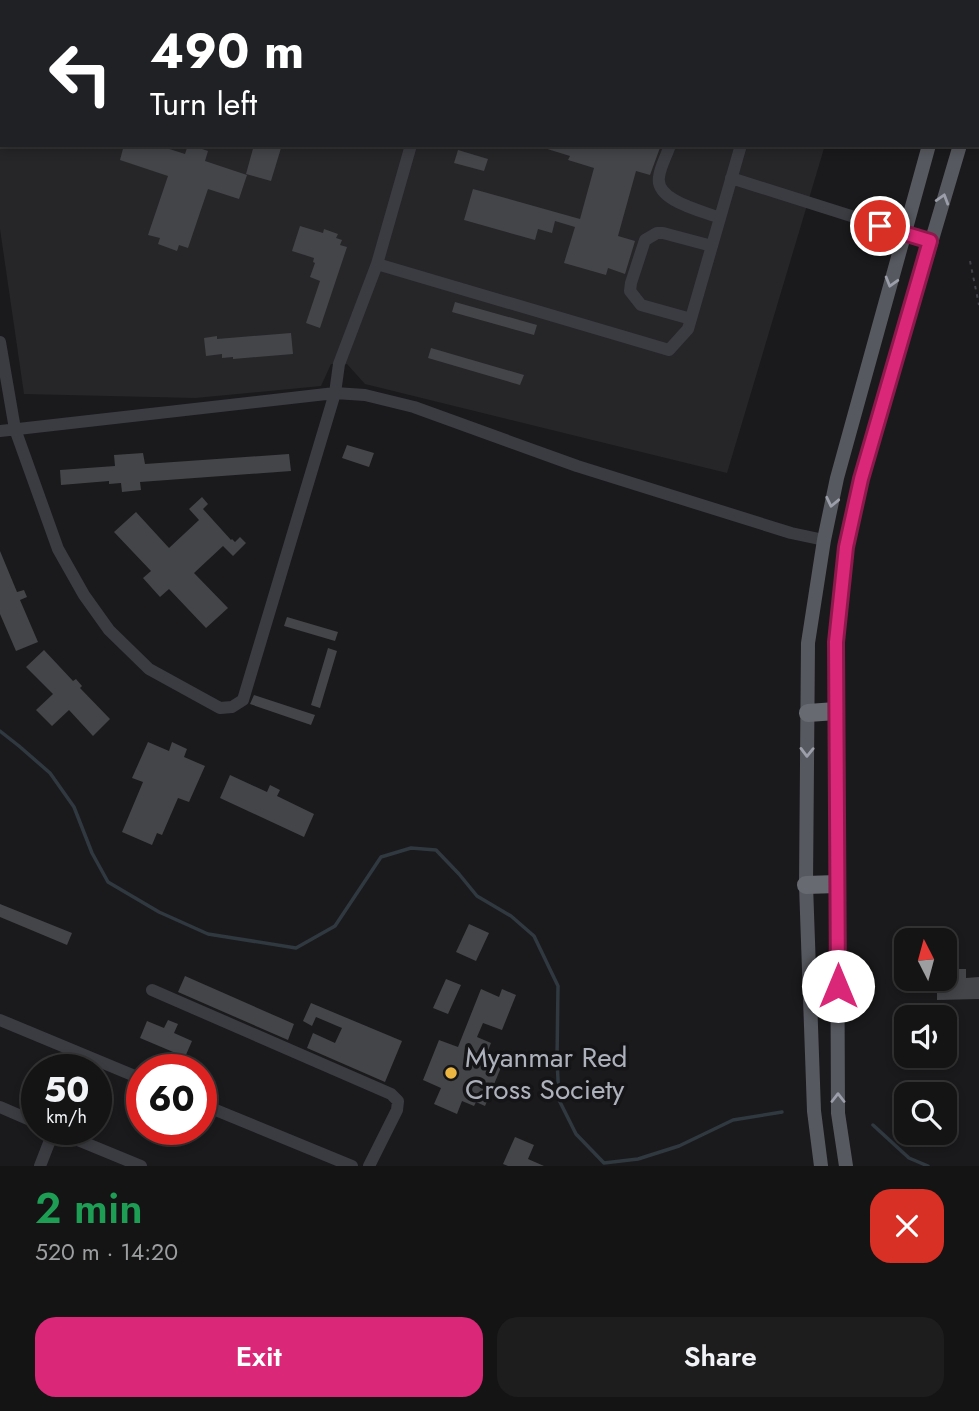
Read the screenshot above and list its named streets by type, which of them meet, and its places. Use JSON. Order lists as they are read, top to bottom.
{
  "places": ["Myanmar Red Cross Society"],
  "north": "top",
  "page": {
    "turn": ["490 m", "Turn left"],
    "speed": "50 km/h",
    "limit": "60",
    "heading": ["2 min", "520 m · 14:20"],
    "buttons": ["Exit", "Share"]
  }
}
